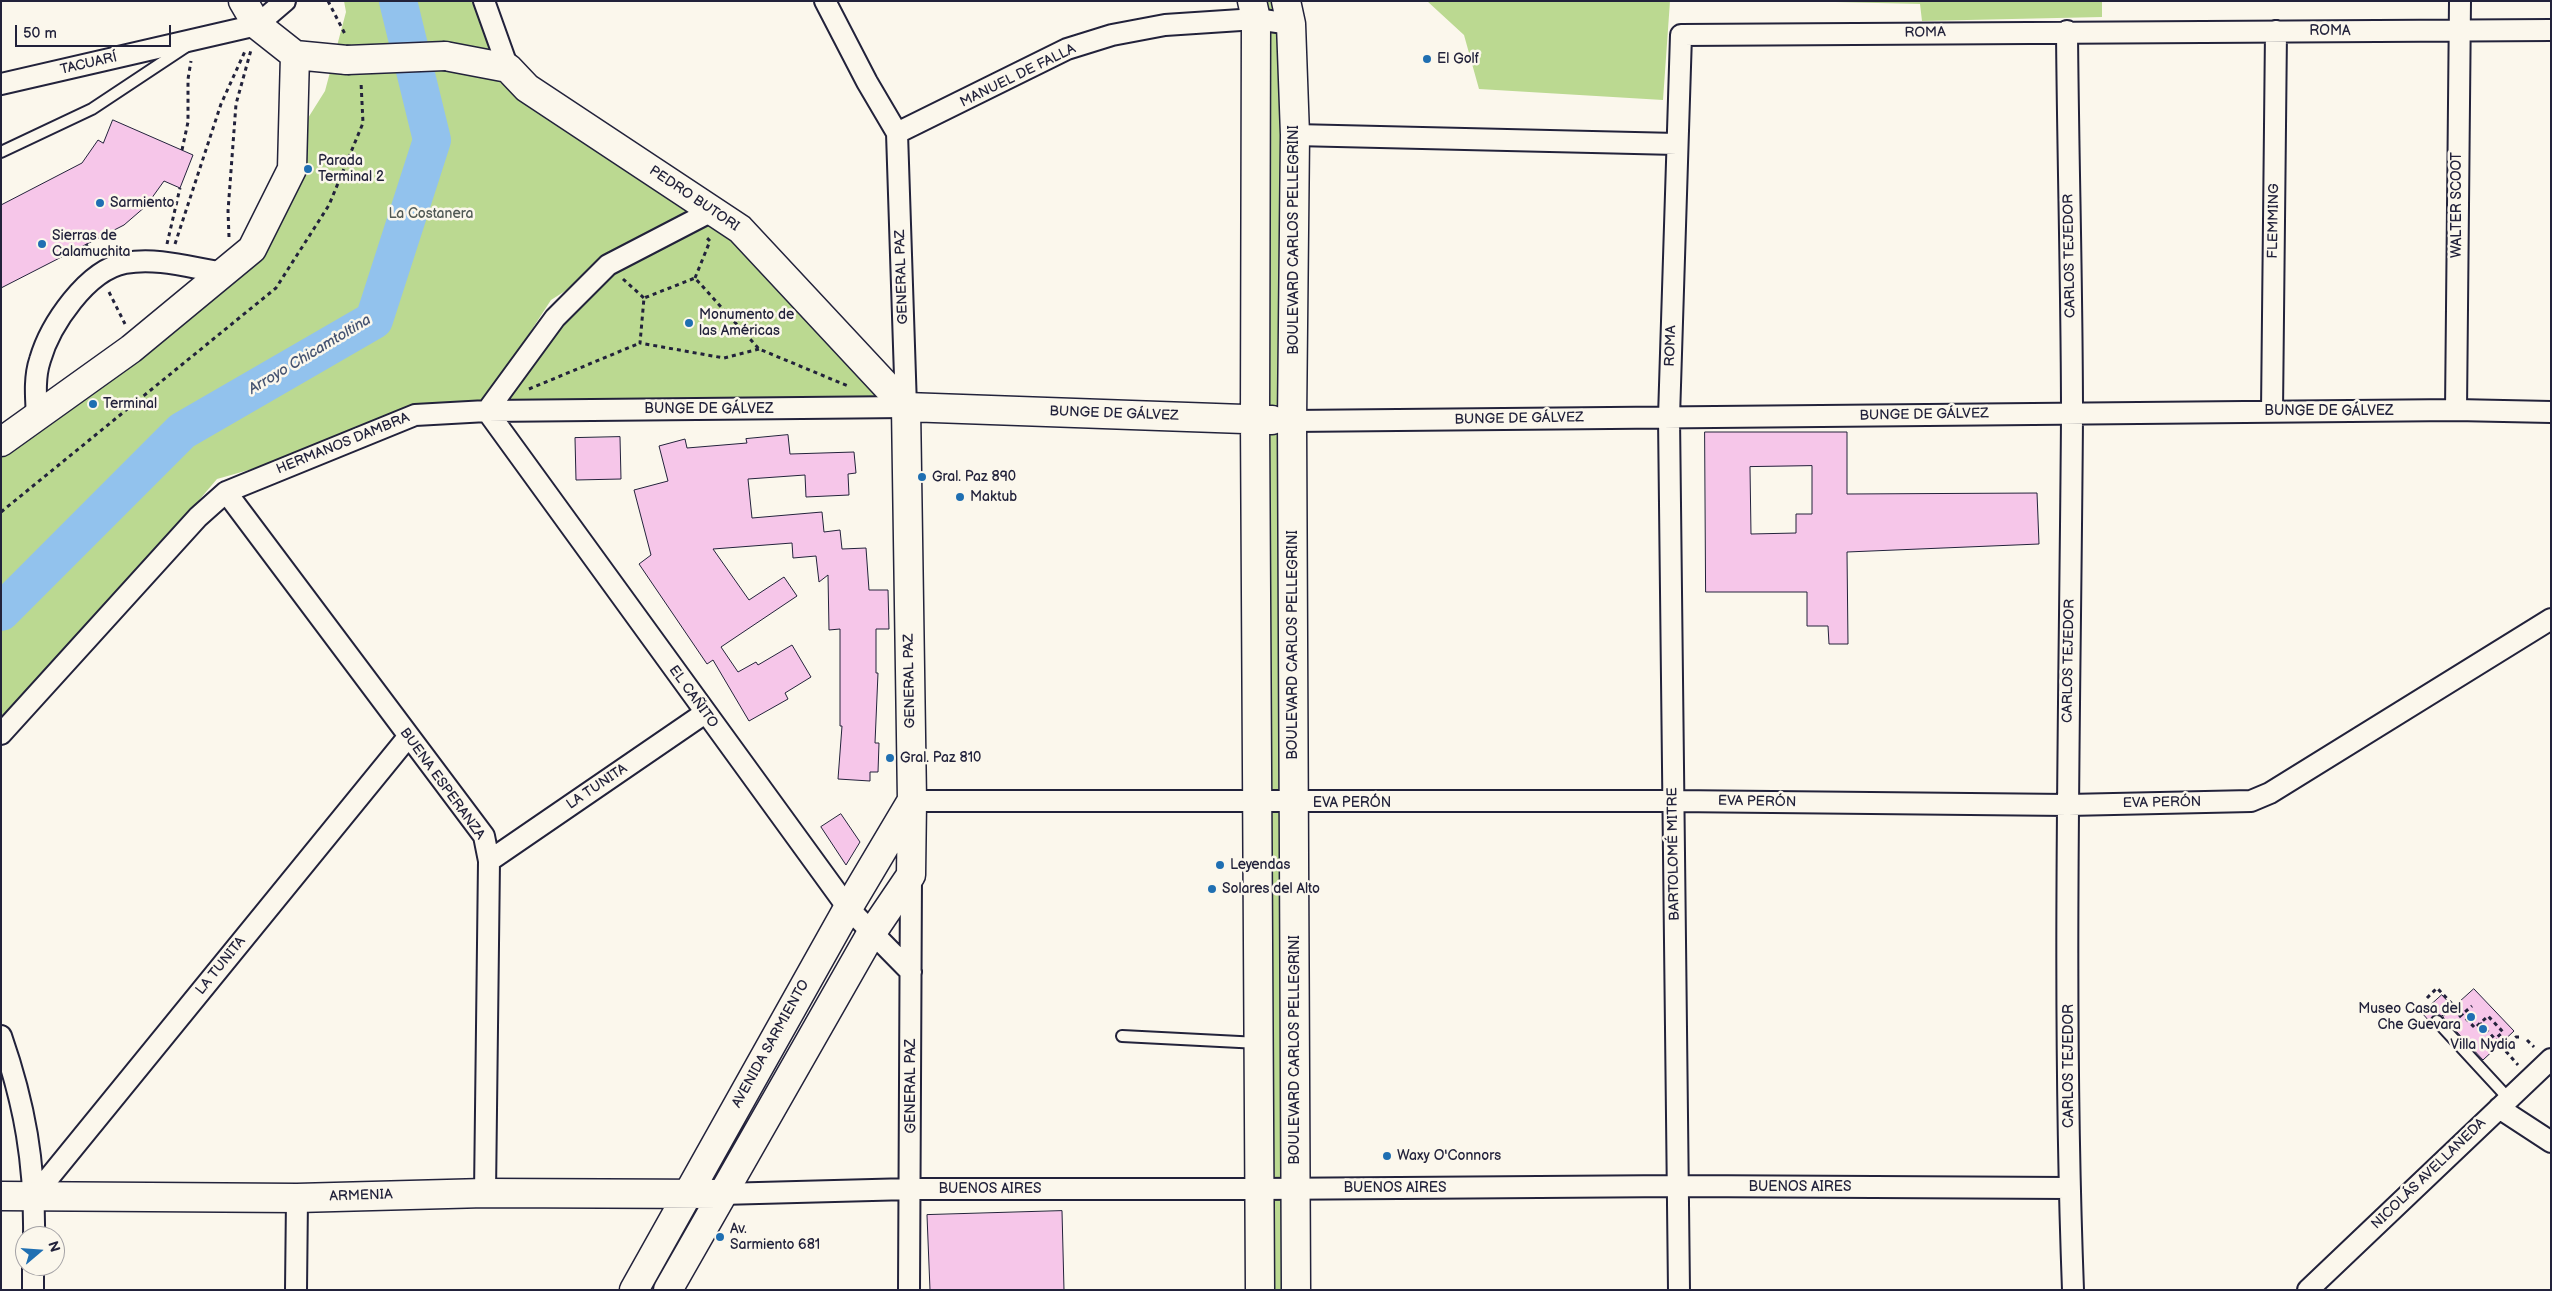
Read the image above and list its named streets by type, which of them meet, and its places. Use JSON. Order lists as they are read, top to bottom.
{
  "streets": {
    "street": [
      "ROMA",
      "TACUARÍ",
      "MANUEL DE FALLA",
      "PEDRO BUTORI",
      "WALTER SCOOT",
      "FLEMMING",
      "BOULEVARD CARLOS PELLEGRINI",
      "CARLOS TEJEDOR",
      "GENERAL PAZ",
      "BUNGE DE GÁLVEZ",
      "HERMANOS DAMBRA",
      "EL CAÑITO",
      "BUENA ESPERANZA",
      "LA TUNITA",
      "EVA PERÓN",
      "BARTOLOMÉ MITRE",
      "AVENIDA SARMIENTO",
      "NICOLÁS AVELLANEDA",
      "BUENOS AIRES",
      "ARMENIA"
    ]
  },
  "crossings": [
    ["ROMA", "WALTER SCOOT"],
    ["ROMA", "FLEMMING"],
    ["ROMA", "CARLOS TEJEDOR"],
    ["ROMA", "BUNGE DE GÁLVEZ"],
    ["ROMA", "BARTOLOMÉ MITRE"],
    ["MANUEL DE FALLA", "BOULEVARD CARLOS PELLEGRINI"],
    ["MANUEL DE FALLA", "GENERAL PAZ"],
    ["PEDRO BUTORI", "GENERAL PAZ"],
    ["PEDRO BUTORI", "BUNGE DE GÁLVEZ"],
    ["WALTER SCOOT", "BUNGE DE GÁLVEZ"],
    ["FLEMMING", "BUNGE DE GÁLVEZ"],
    ["BOULEVARD CARLOS PELLEGRINI", "BUNGE DE GÁLVEZ"],
    ["BOULEVARD CARLOS PELLEGRINI", "EVA PERÓN"],
    ["BOULEVARD CARLOS PELLEGRINI", "BUENOS AIRES"],
    ["CARLOS TEJEDOR", "BUNGE DE GÁLVEZ"],
    ["CARLOS TEJEDOR", "EVA PERÓN"],
    ["CARLOS TEJEDOR", "BUENOS AIRES"],
    ["GENERAL PAZ", "BUNGE DE GÁLVEZ"],
    ["GENERAL PAZ", "EL CAÑITO"],
    ["GENERAL PAZ", "EVA PERÓN"],
    ["GENERAL PAZ", "AVENIDA SARMIENTO"],
    ["GENERAL PAZ", "BUENOS AIRES"],
    ["BUNGE DE GÁLVEZ", "HERMANOS DAMBRA"],
    ["BUNGE DE GÁLVEZ", "EL CAÑITO"],
    ["BUNGE DE GÁLVEZ", "BARTOLOMÉ MITRE"],
    ["HERMANOS DAMBRA", "EL CAÑITO"],
    ["HERMANOS DAMBRA", "BUENA ESPERANZA"],
    ["EL CAÑITO", "LA TUNITA"],
    ["EL CAÑITO", "AVENIDA SARMIENTO"],
    ["BUENA ESPERANZA", "LA TUNITA"],
    ["BUENA ESPERANZA", "ARMENIA"],
    ["LA TUNITA", "ARMENIA"],
    ["EVA PERÓN", "BARTOLOMÉ MITRE"],
    ["EVA PERÓN", "AVENIDA SARMIENTO"],
    ["BARTOLOMÉ MITRE", "BUENOS AIRES"],
    ["AVENIDA SARMIENTO", "ARMENIA"],
    ["BUENOS AIRES", "ARMENIA"]
  ],
  "water": ["Arroyo Chicamtoltina"],
  "parks": ["La Costanera"],
  "places": [
    "El Golf",
    "Parada Terminal 2",
    "Sarmiento",
    "Sierras de Calamuchita",
    "Monumento de las Américas",
    "Terminal",
    "Gral. Paz 890",
    "Maktub",
    "Gral. Paz 810",
    "Leyendas",
    "Solares del Alto",
    "Museo Casa del Che Guevara",
    "Villa Nydia",
    "Waxy O'Connors",
    "Av. Sarmiento 681"
  ],
  "scale_bar": "50 m",
  "north": "right"
}
